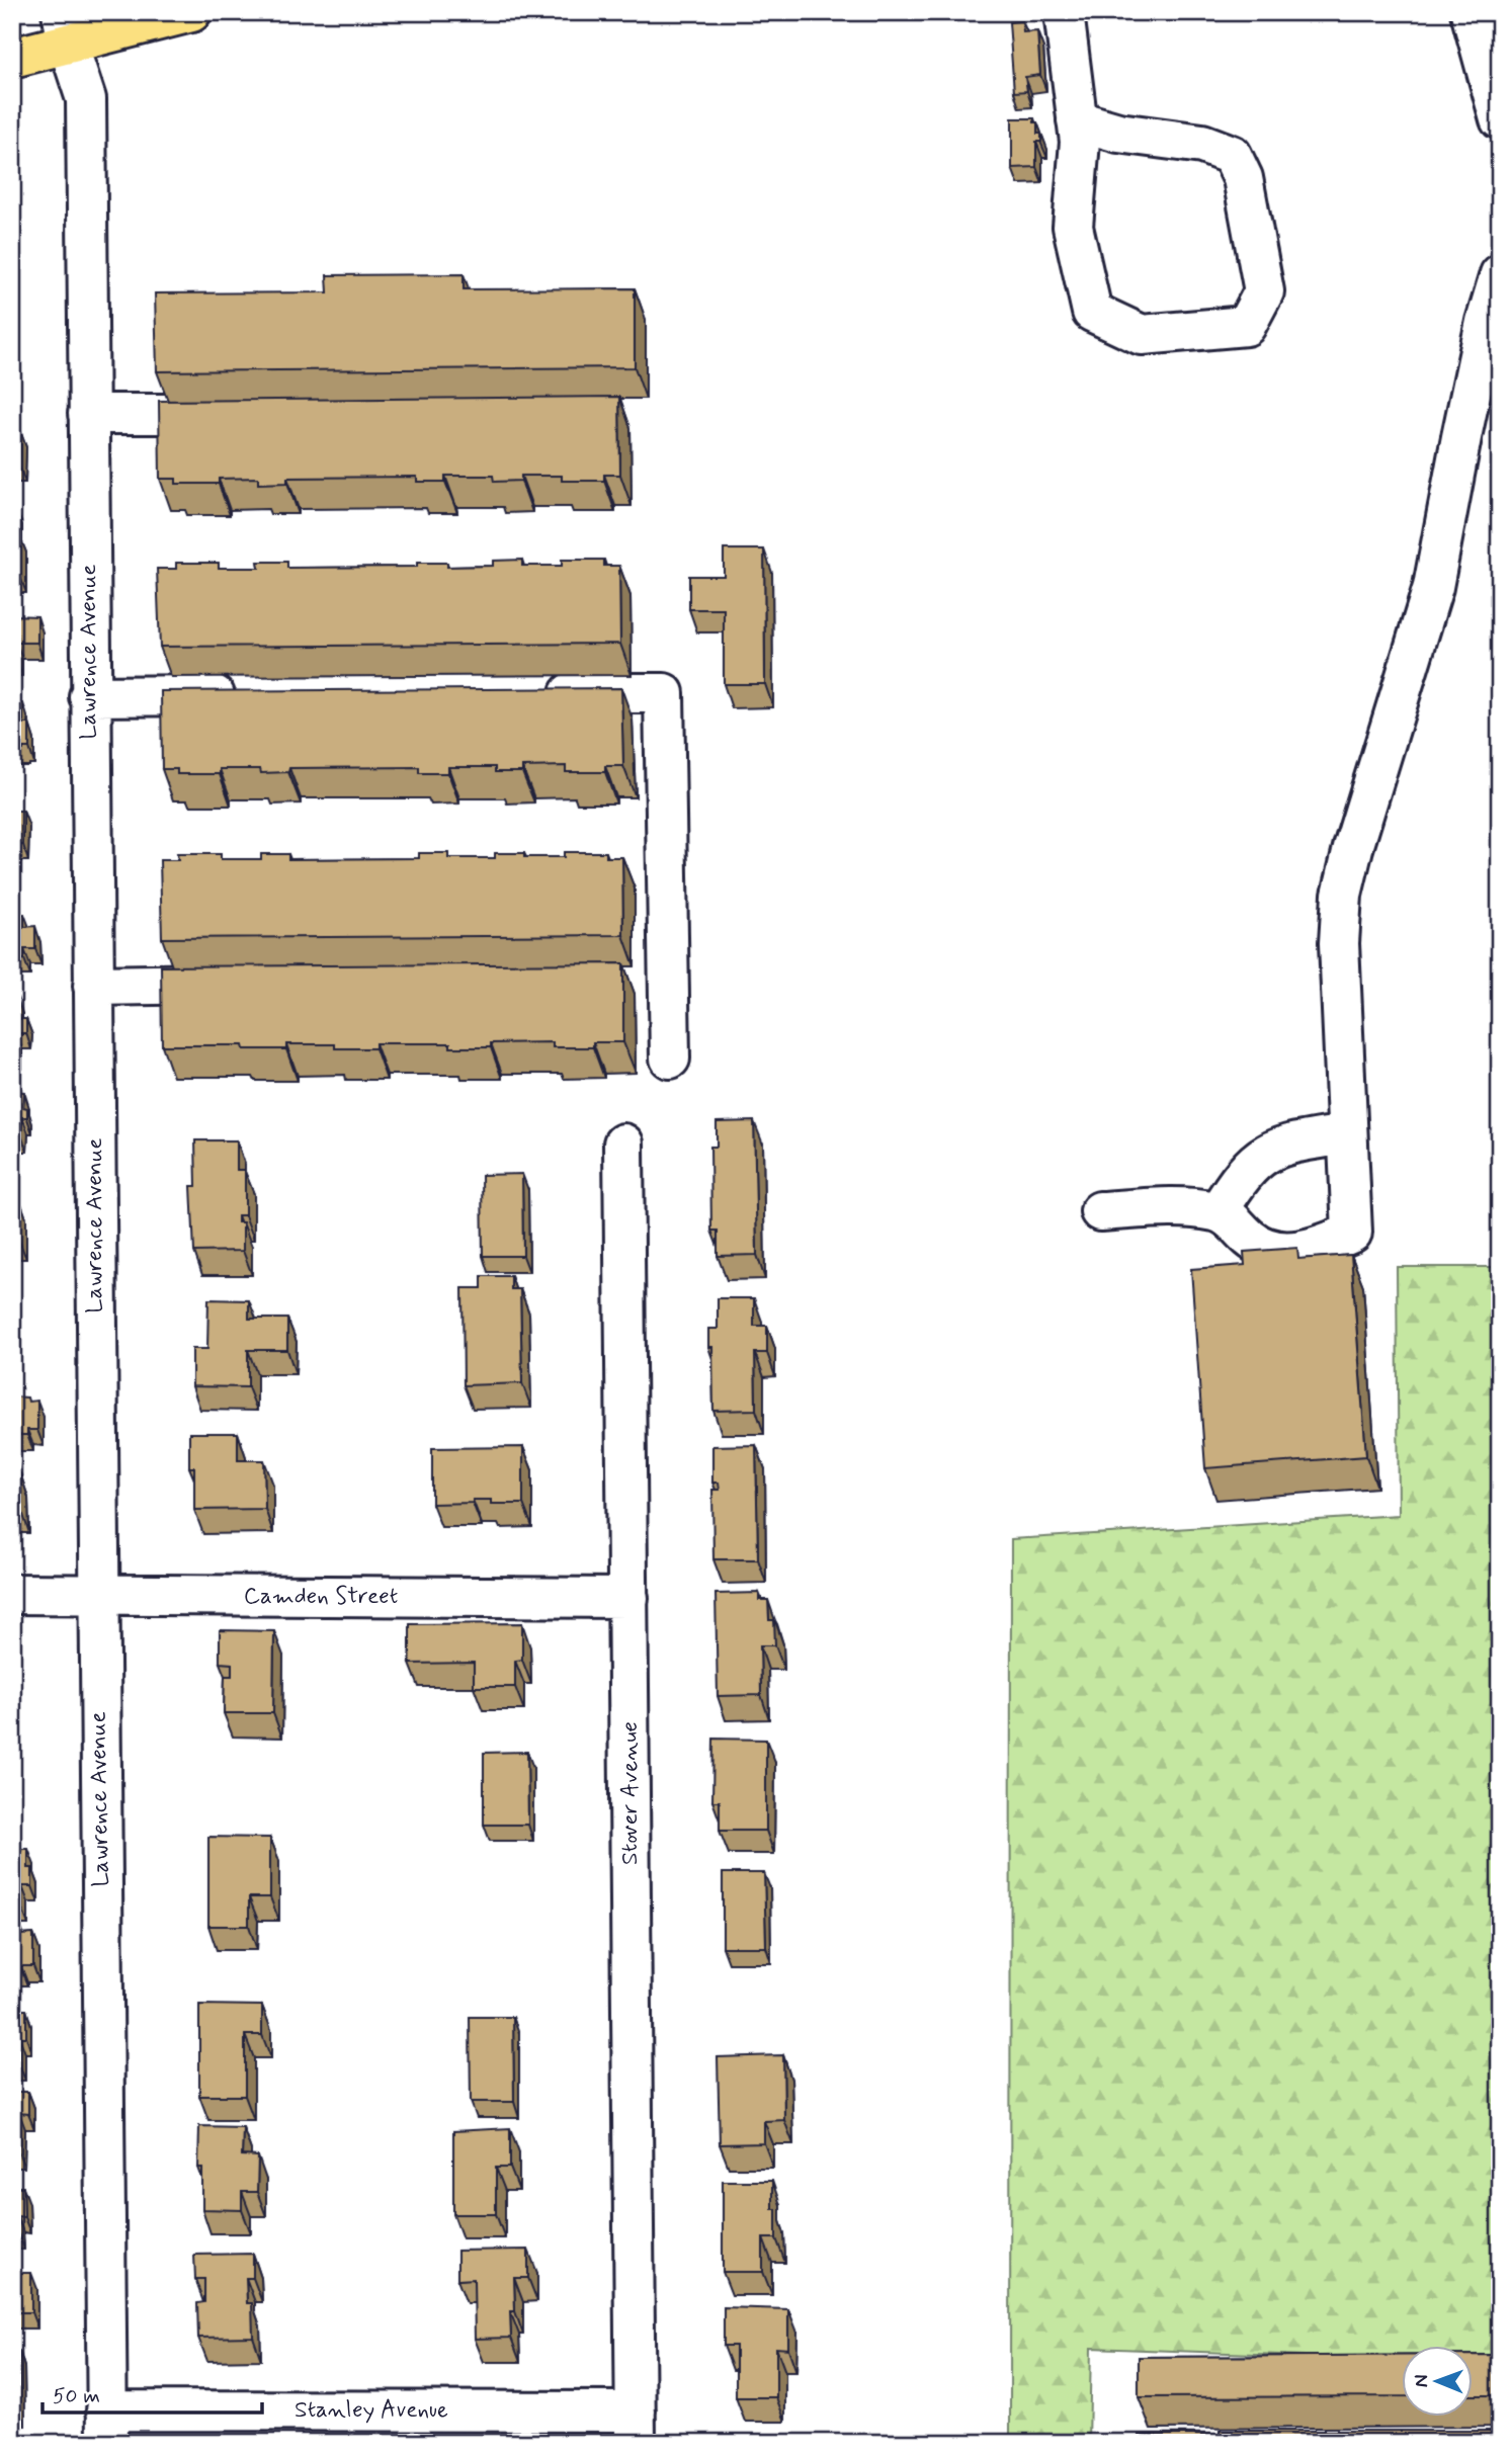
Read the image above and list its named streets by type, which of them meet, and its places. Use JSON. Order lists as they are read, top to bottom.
{
  "streets": {
    "street": [
      "Lawrence Avenue",
      "Camden Street",
      "Stover Avenue",
      "Stanley Avenue"
    ]
  },
  "crossings": [
    ["Lawrence Avenue", "Camden Street"],
    ["Lawrence Avenue", "Stanley Avenue"],
    ["Camden Street", "Stover Avenue"],
    ["Stover Avenue", "Stanley Avenue"]
  ],
  "scale_bar": "50 m",
  "north": "left"
}
